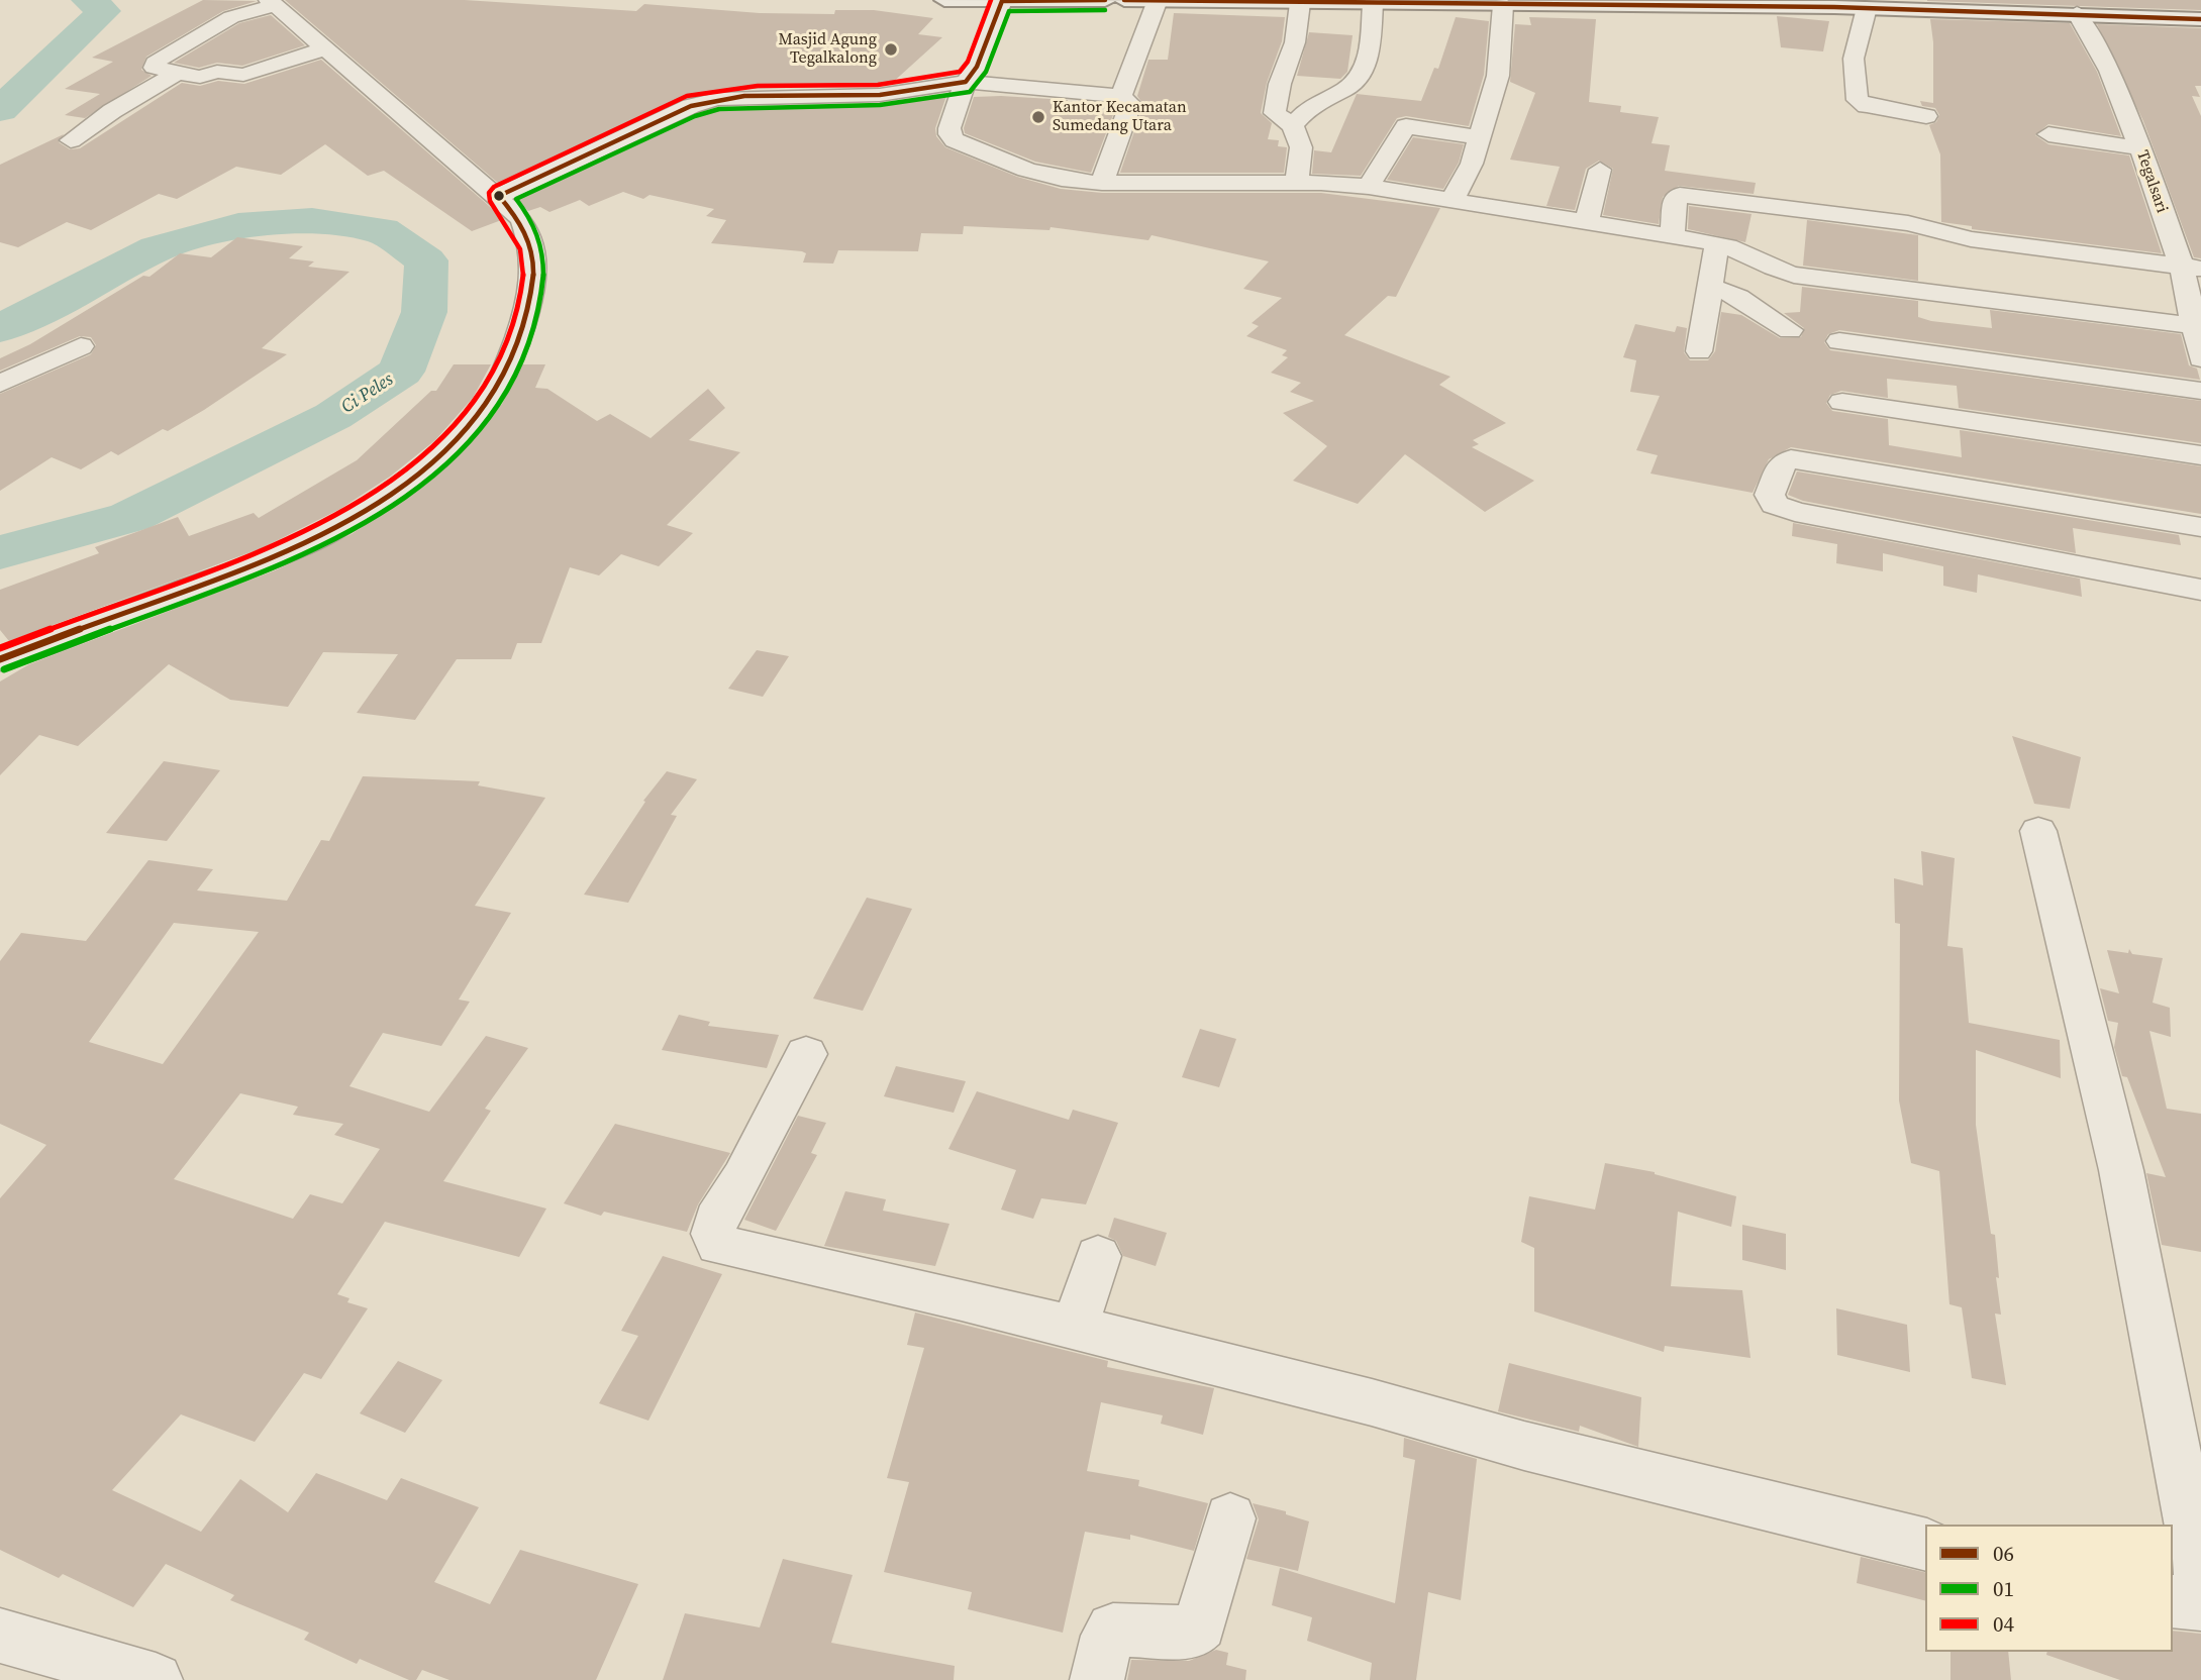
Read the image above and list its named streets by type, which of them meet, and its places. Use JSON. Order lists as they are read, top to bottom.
{
  "streets": {
    "street": ["Tegalsari"]
  },
  "water": ["Ci Peles"],
  "places": ["Masjid Agung Tegalkalong", "Kantor Kecamatan Sumedang Utara"],
  "lines": ["transit line 06", "transit line 04", "transit line 01"],
  "legend": ["06", "01", "04"]
}
